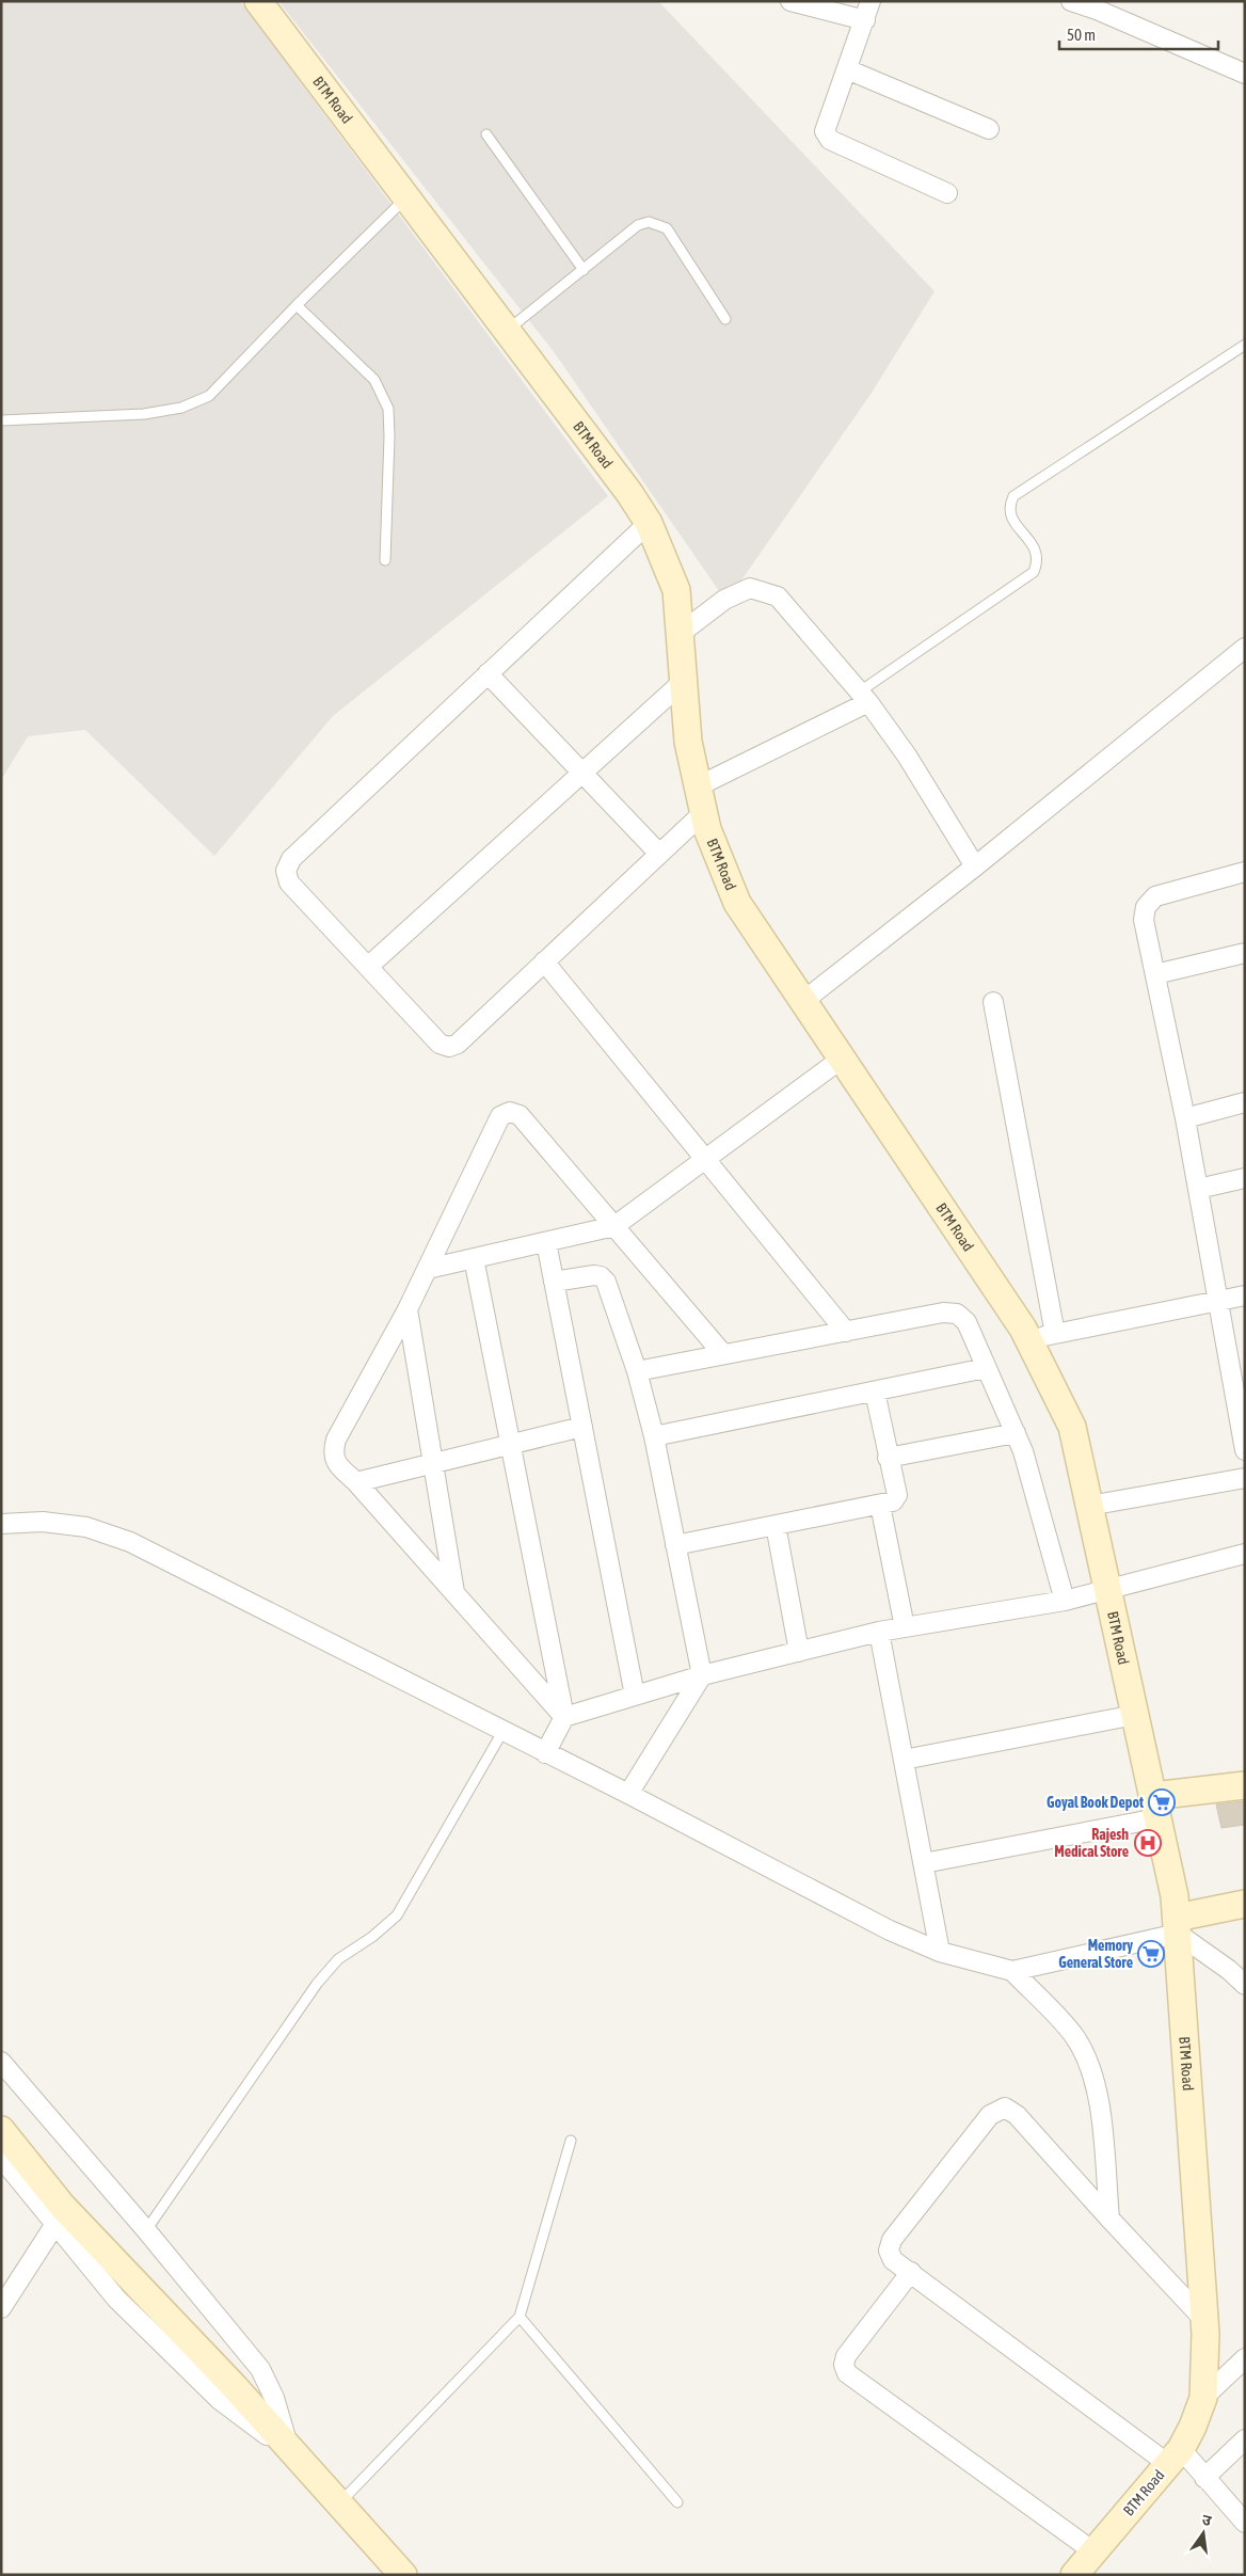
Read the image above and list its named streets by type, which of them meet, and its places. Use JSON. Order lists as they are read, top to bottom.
{
  "streets": {
    "street": ["BTM Road"]
  },
  "places": {
    "supermarket": ["Goyal Book Depot", "Memory General Store"],
    "hospital": ["Rajesh Medical Store"]
  },
  "scale_bar": "50 m",
  "north": "top"
}
